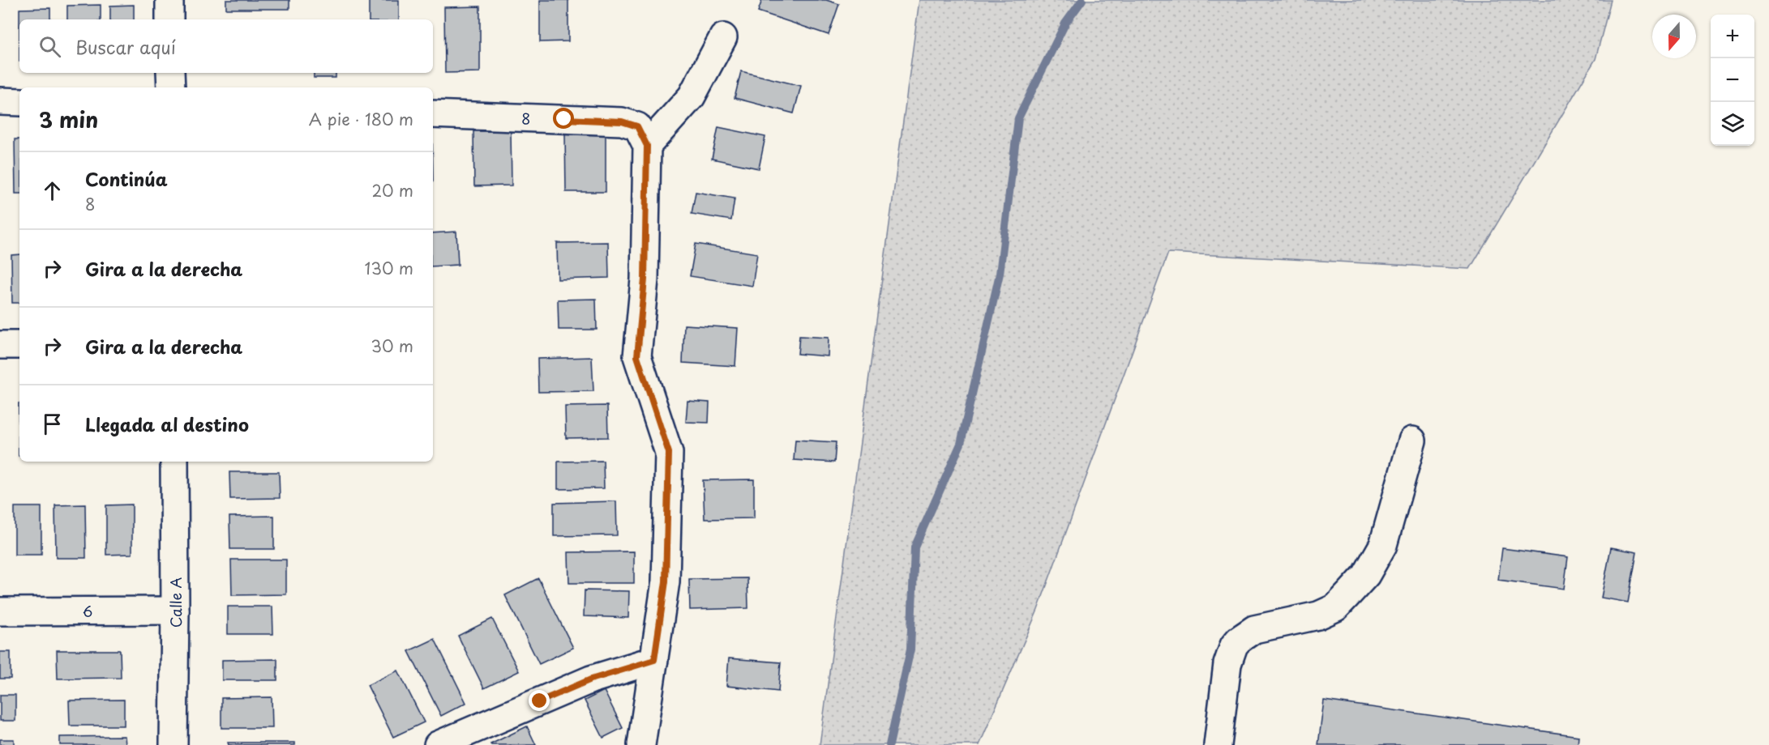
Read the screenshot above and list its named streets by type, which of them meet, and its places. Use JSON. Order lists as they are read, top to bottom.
{
  "streets": {
    "street": ["8", "Calle A", "6"]
  },
  "crossings": [
    ["Calle A", "6"]
  ],
  "north": "bottom",
  "page": {
    "map_buttons": ["+", "−"],
    "search": "Buscar aquí",
    "heading": ["3 min", "A pie · 180 m"],
    "list": [
      ["Continúa", "8", "20 m"],
      ["Gira a la derecha", "130 m"],
      ["Gira a la derecha", "30 m"],
      "Llegada al destino"
    ]
  }
}
